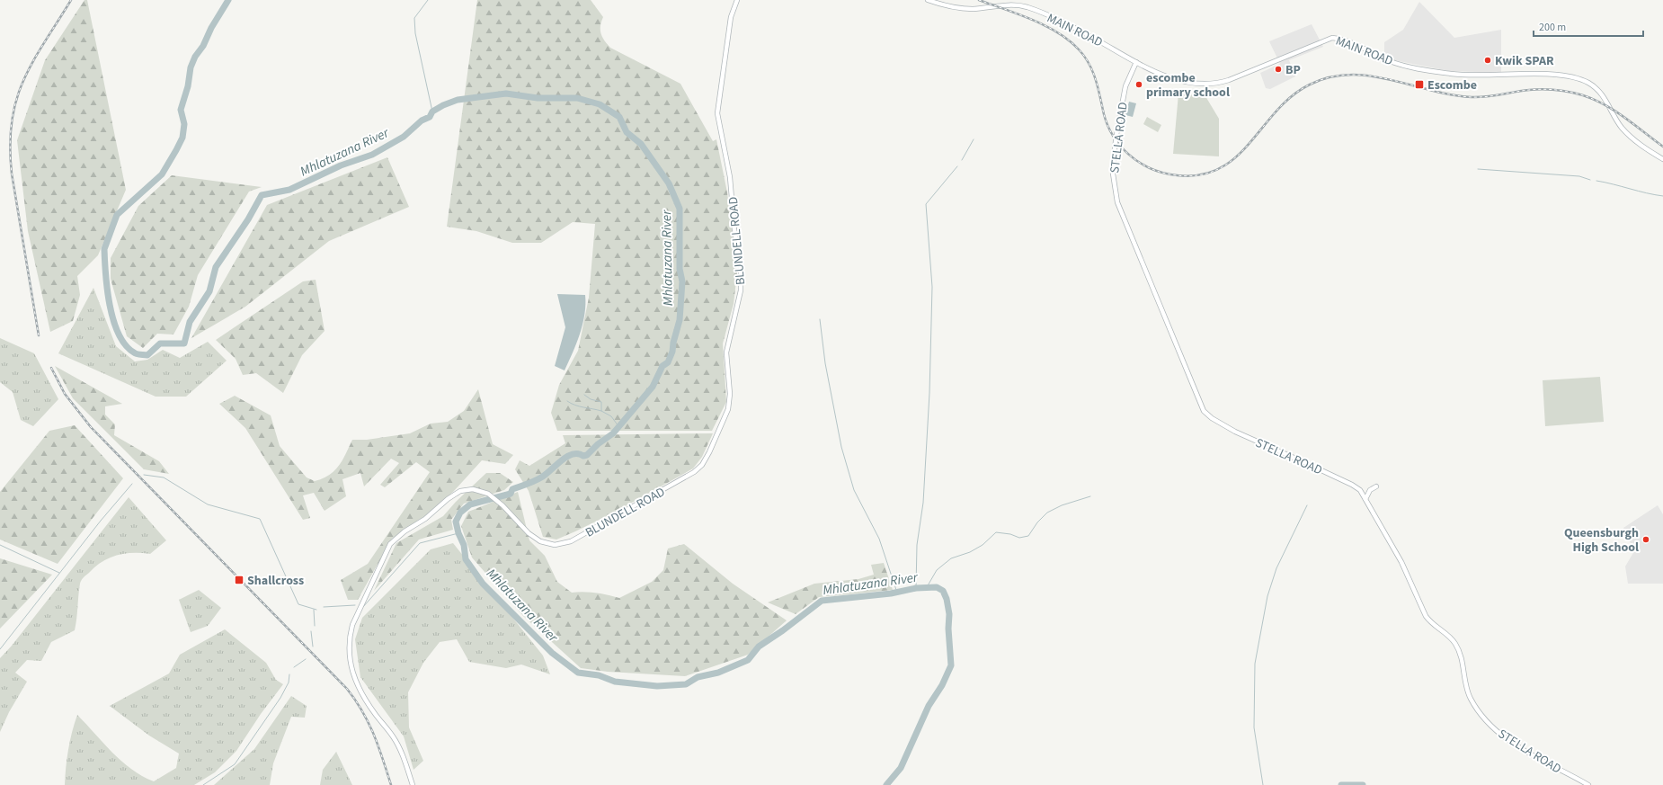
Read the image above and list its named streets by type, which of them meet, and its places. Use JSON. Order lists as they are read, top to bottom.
{
  "streets": {
    "main road": ["MAIN ROAD", "STELLA ROAD", "BLUNDELL ROAD"]
  },
  "crossings": [
    ["MAIN ROAD", "STELLA ROAD"]
  ],
  "water": ["Mhlatuzana River"],
  "places": {
    "other": [
      "Kwik SPAR",
      "BP",
      "escombe primary school",
      "Queensburgh High School"
    ],
    "transit": ["Escombe", "Shallcross"]
  },
  "scale_bar": "200 m"
}
